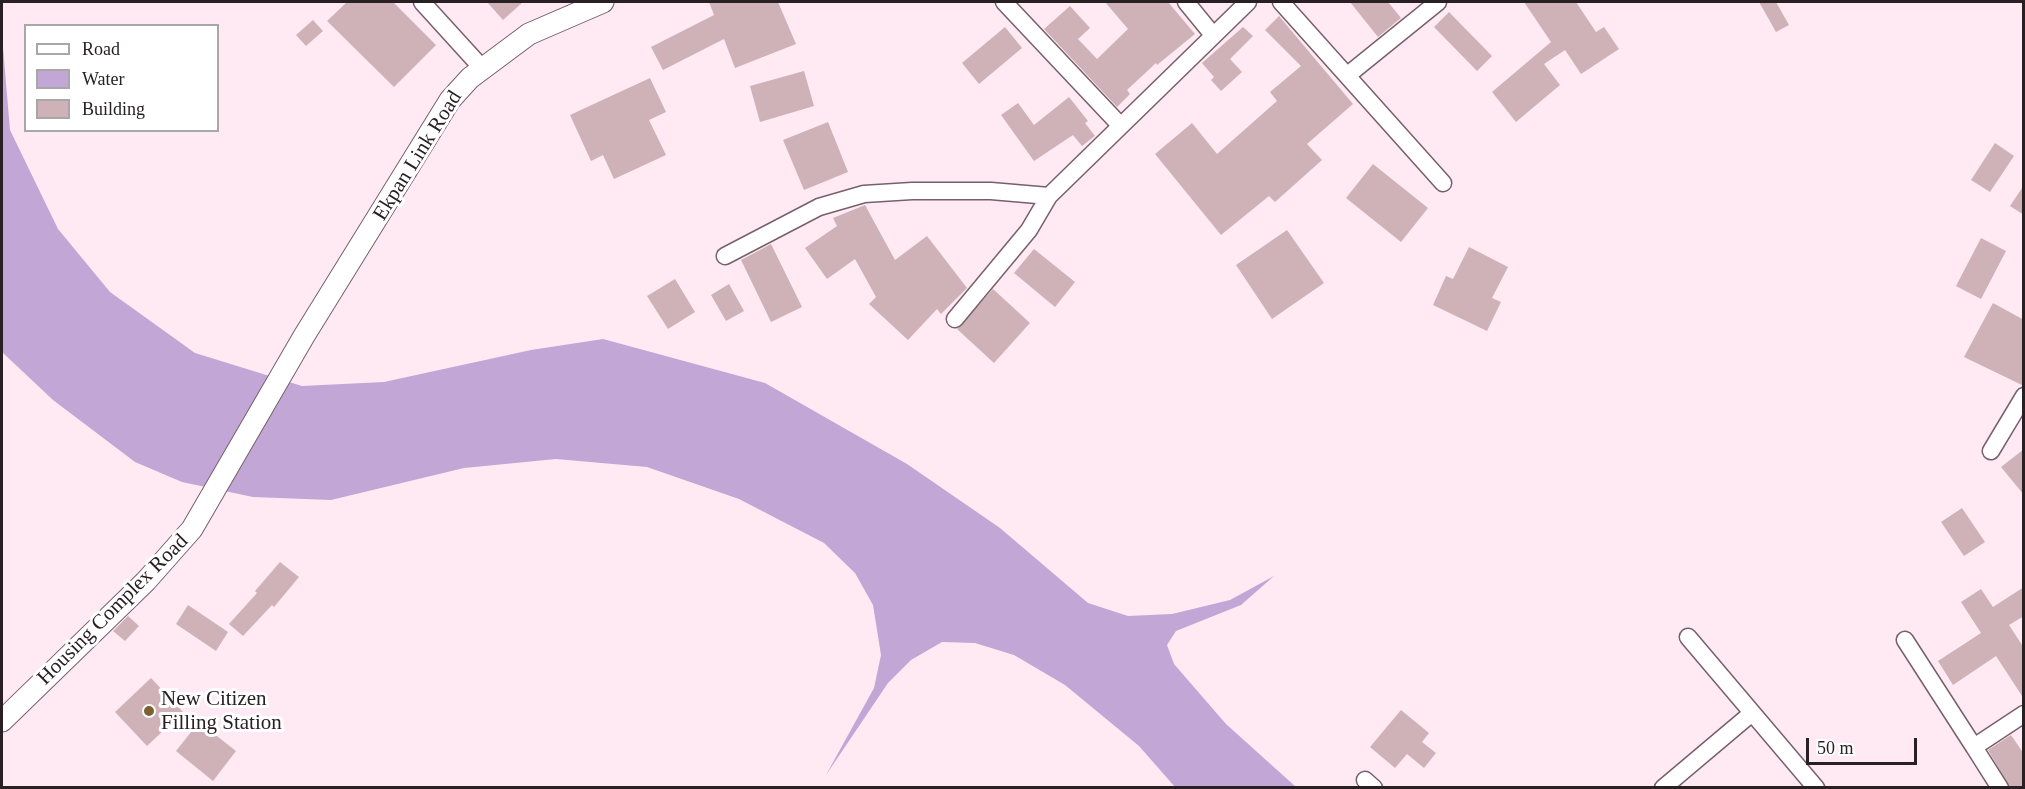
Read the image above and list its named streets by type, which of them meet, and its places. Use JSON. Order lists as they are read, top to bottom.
{
  "streets": {
    "street": ["Ekpan Link Road", "Housing Complex Road"]
  },
  "crossings": [
    ["Ekpan Link Road", "Housing Complex Road"]
  ],
  "places": ["New Citizen Filling Station"],
  "legend": ["Road", "Water", "Building"],
  "scale_bar": "50 m"
}
